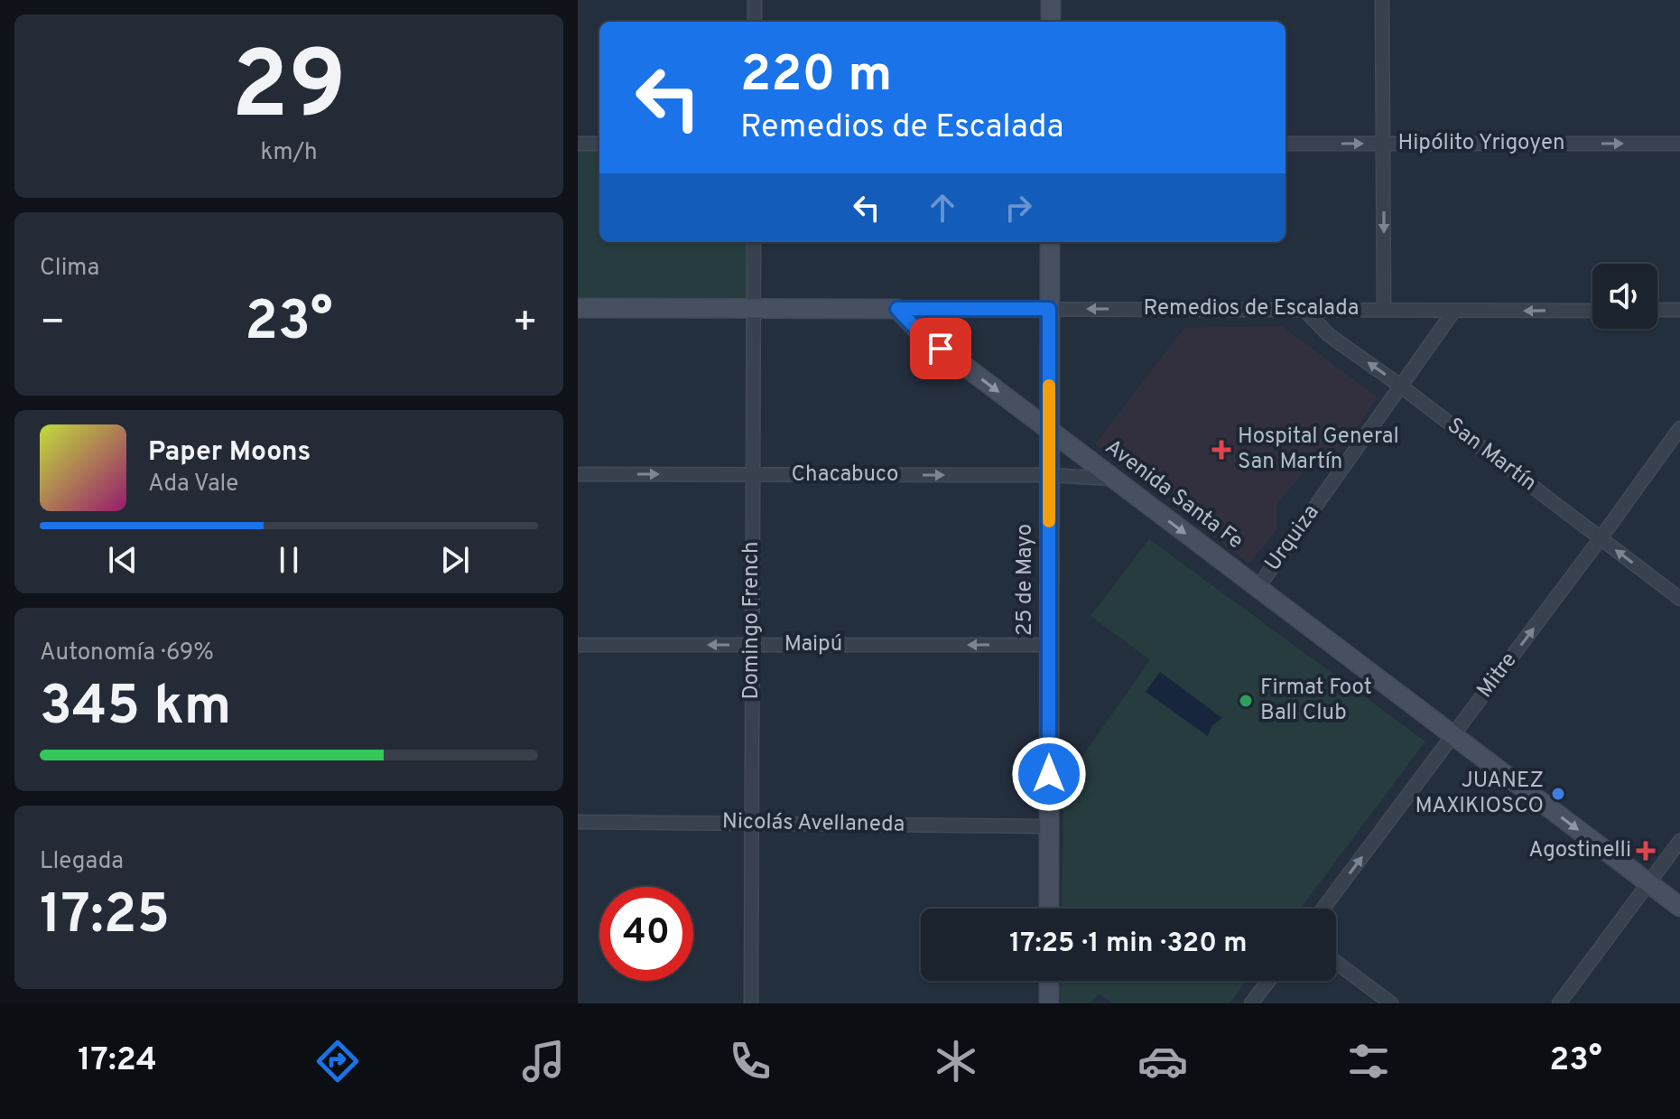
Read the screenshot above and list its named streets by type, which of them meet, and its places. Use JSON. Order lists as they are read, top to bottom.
{
  "streets": {
    "street": [
      "Hipólito Yrigoyen",
      "Remedios de Escalada",
      "San Martín",
      "Chacabuco",
      "Avenida Santa Fe",
      "Urquiza",
      "25 de Mayo",
      "Domingo French",
      "Maipú",
      "Mitre",
      "Nicolás Avellaneda"
    ]
  },
  "crossings": [
    ["Remedios de Escalada", "San Martín"],
    ["Remedios de Escalada", "Avenida Santa Fe"],
    ["Remedios de Escalada", "Urquiza"],
    ["Remedios de Escalada", "25 de Mayo"],
    ["San Martín", "Urquiza"],
    ["San Martín", "Mitre"],
    ["Chacabuco", "Avenida Santa Fe"],
    ["Chacabuco", "25 de Mayo"],
    ["Chacabuco", "Domingo French"],
    ["Avenida Santa Fe", "Urquiza"],
    ["Avenida Santa Fe", "25 de Mayo"],
    ["Avenida Santa Fe", "Mitre"],
    ["25 de Mayo", "Maipú"],
    ["25 de Mayo", "Nicolás Avellaneda"],
    ["Domingo French", "Maipú"],
    ["Domingo French", "Nicolás Avellaneda"]
  ],
  "one_way": [
    "Hipólito Yrigoyen",
    "Remedios de Escalada",
    "San Martín",
    "Chacabuco",
    "Avenida Santa Fe",
    "Maipú",
    "Mitre"
  ],
  "places": {
    "health": ["Hospital General San Martín", "Agostinelli"],
    "other": ["Firmat Foot Ball Club", "JUANEZ MAXIKIOSCO"]
  },
  "page": {
    "tile": [
      ["29", "km/h"],
      "Clima",
      ["Autonomía · 69%", "345 km"],
      ["Llegada", "17:25"]
    ],
    "turn": ["220 m", "Remedios de Escalada"],
    "heat": ["−", "23°", "+"],
    "song": ["Paper Moons", "Ada Vale"],
    "limit": "40",
    "trip": "17:25 · 1 min · 320 m",
    "tabs": ["17:24", "23°"]
  }
}
